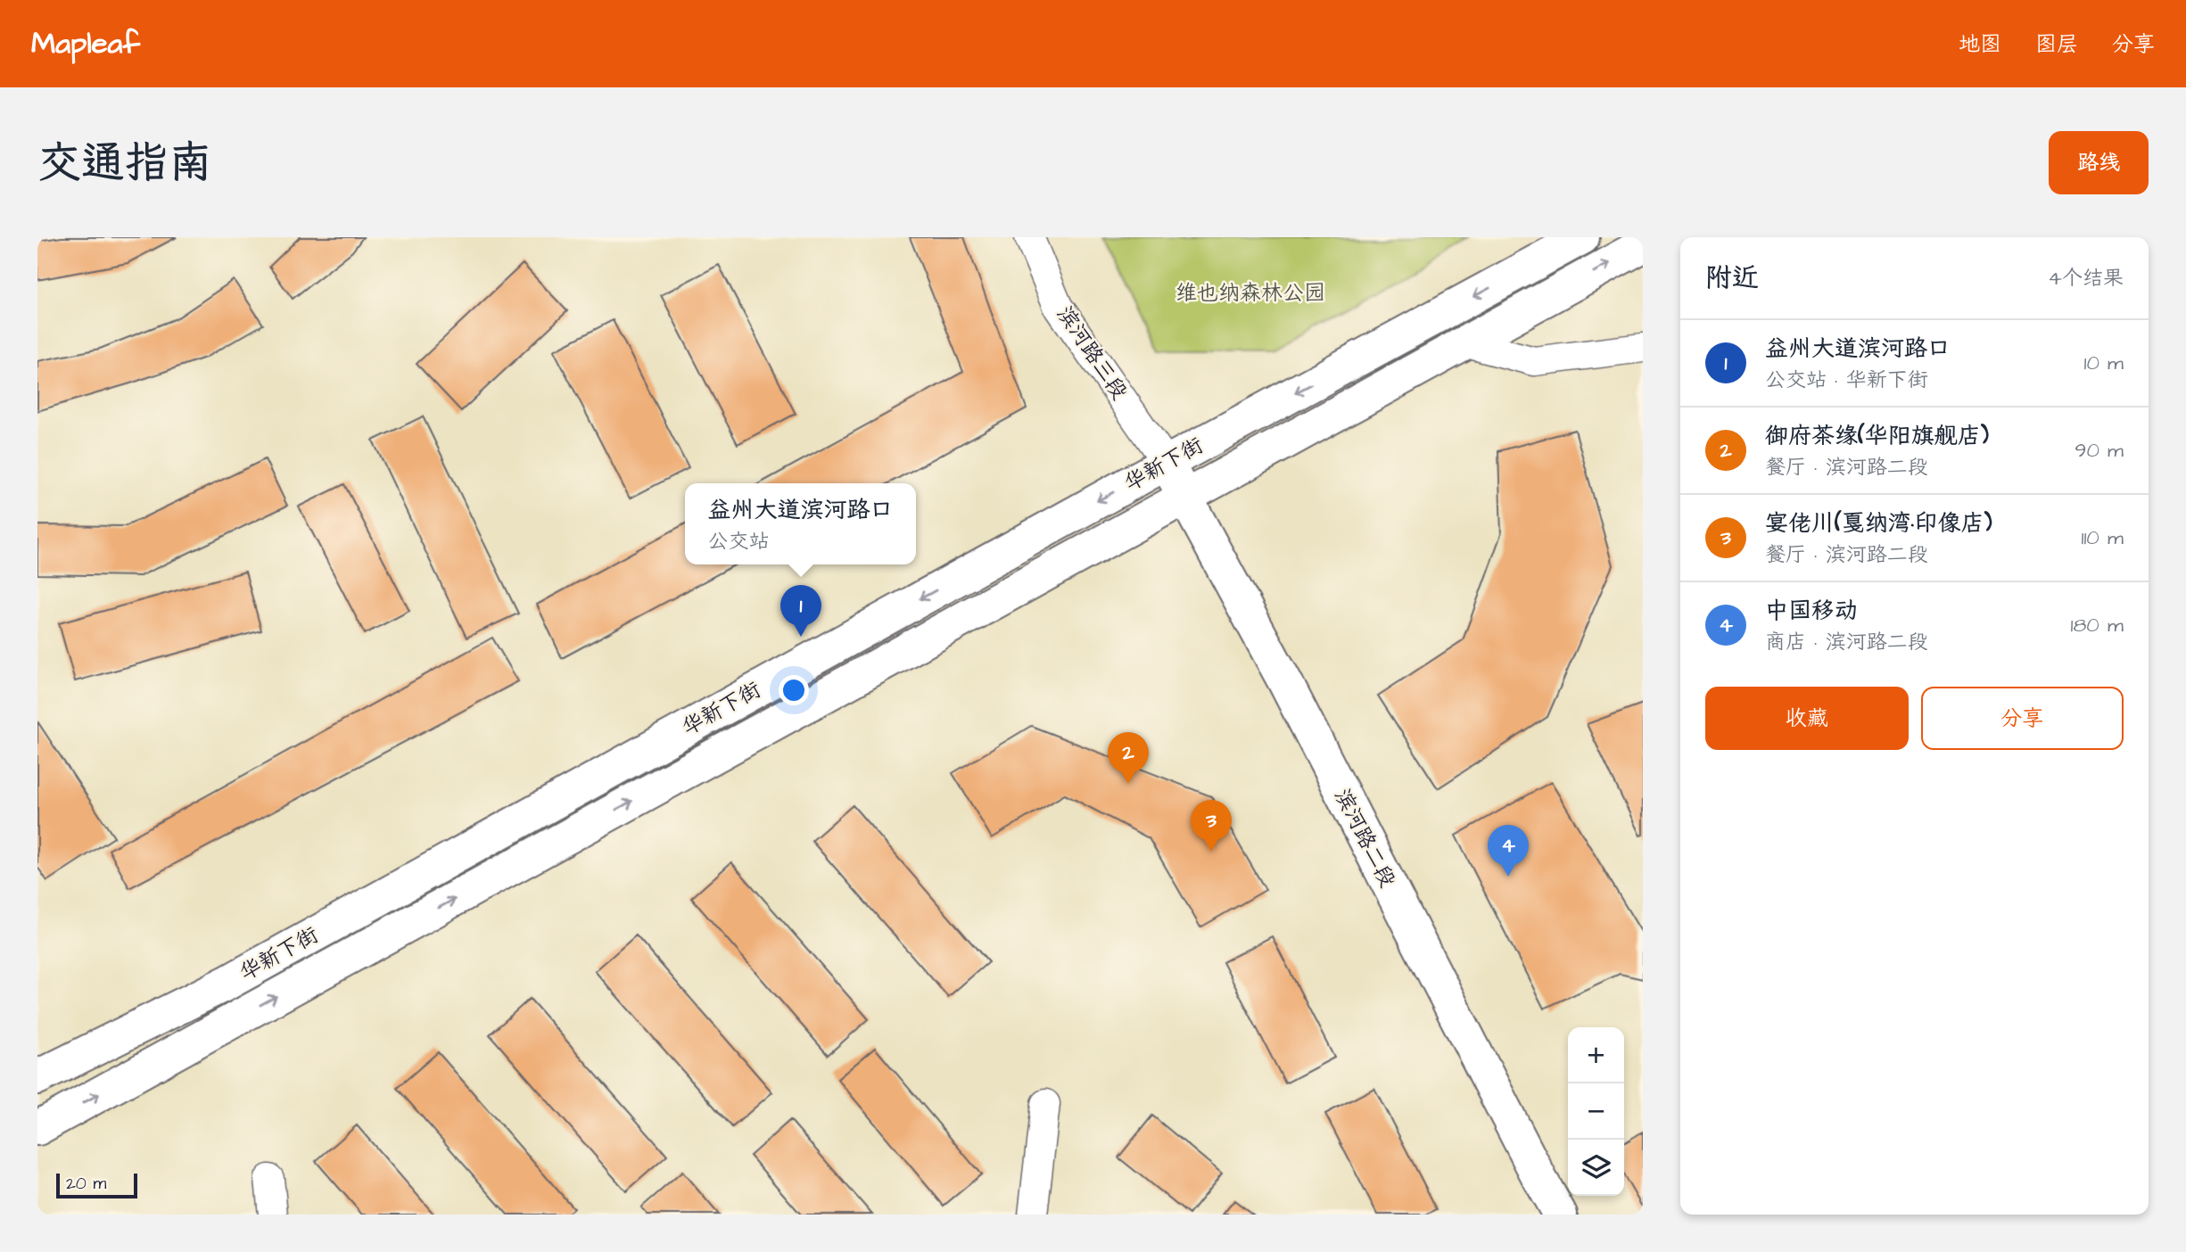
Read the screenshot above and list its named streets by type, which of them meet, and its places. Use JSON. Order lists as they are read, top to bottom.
{
  "streets": {
    "main road": ["华新下街", "滨河路二段"],
    "street": ["滨河路三段"]
  },
  "crossings": [
    ["滨河路三段", "华新下街"],
    ["滨河路三段", "滨河路二段"],
    ["华新下街", "滨河路二段"]
  ],
  "parks": ["维也纳森林公园"],
  "scale_bar": "20 m",
  "page": {
    "header": "Mapleaf",
    "nav": ["地图", "图层", "分享"],
    "title": "交通指南",
    "buttons": [
      "路线",
      ["收藏", "分享"]
    ],
    "heading": ["附近", "4个结果"],
    "list": [
      {
        "mark": "1",
        "name": "益州大道滨河路口",
        "note": "公交站 · 华新下街",
        "value": "10 m"
      },
      {
        "mark": "2",
        "name": "御府茶缘(华阳旗舰店)",
        "note": "餐厅 · 滨河路二段",
        "value": "90 m"
      },
      {
        "mark": "3",
        "name": "宴佬川(戛纳湾·印像店)",
        "note": "餐厅 · 滨河路二段",
        "value": "110 m"
      },
      {
        "mark": "4",
        "name": "中国移动",
        "note": "商店 · 滨河路二段",
        "value": "180 m"
      }
    ],
    "popup": ["益州大道滨河路口", "公交站"],
    "pins": [
      "1",
      "2",
      "3",
      "4"
    ],
    "map_buttons": ["+", "−"],
    "scale": "20 m"
  }
}
